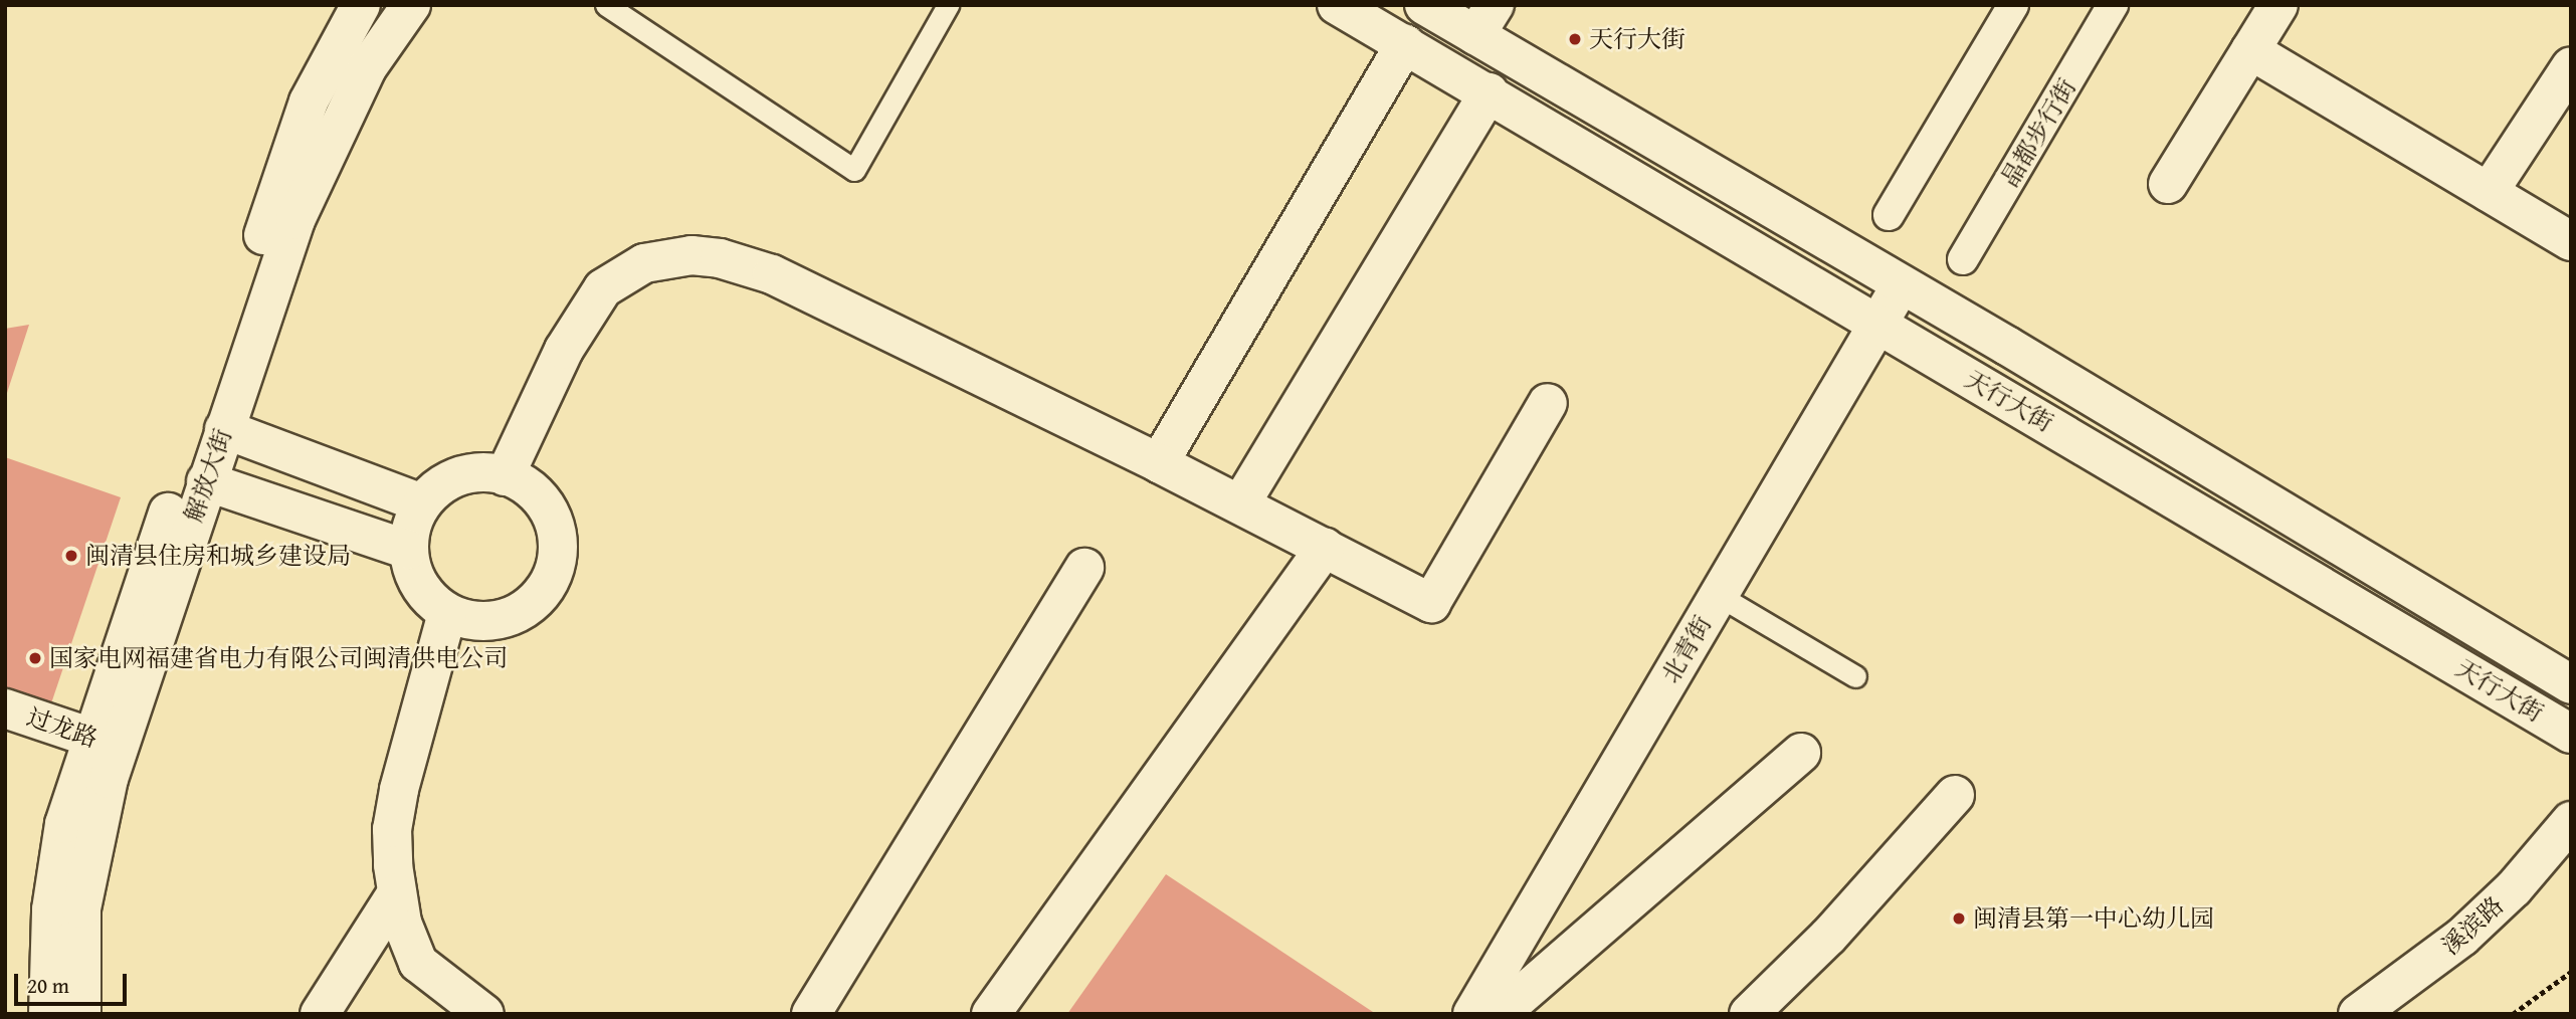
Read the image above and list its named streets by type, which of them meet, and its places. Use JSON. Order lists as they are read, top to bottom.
{
  "streets": {
    "street": [
      "晶都步行街",
      "天行大街",
      "解放大街",
      "北青街",
      "过龙路",
      "溪滨路"
    ]
  },
  "crossings": [
    ["天行大街", "北青街"],
    ["解放大街", "过龙路"]
  ],
  "places": [
    "天行大街",
    "闽清县住房和城乡建设局",
    "国家电网福建省电力有限公司闽清供电公司",
    "闽清县第一中心幼儿园"
  ],
  "scale_bar": "20 m"
}
